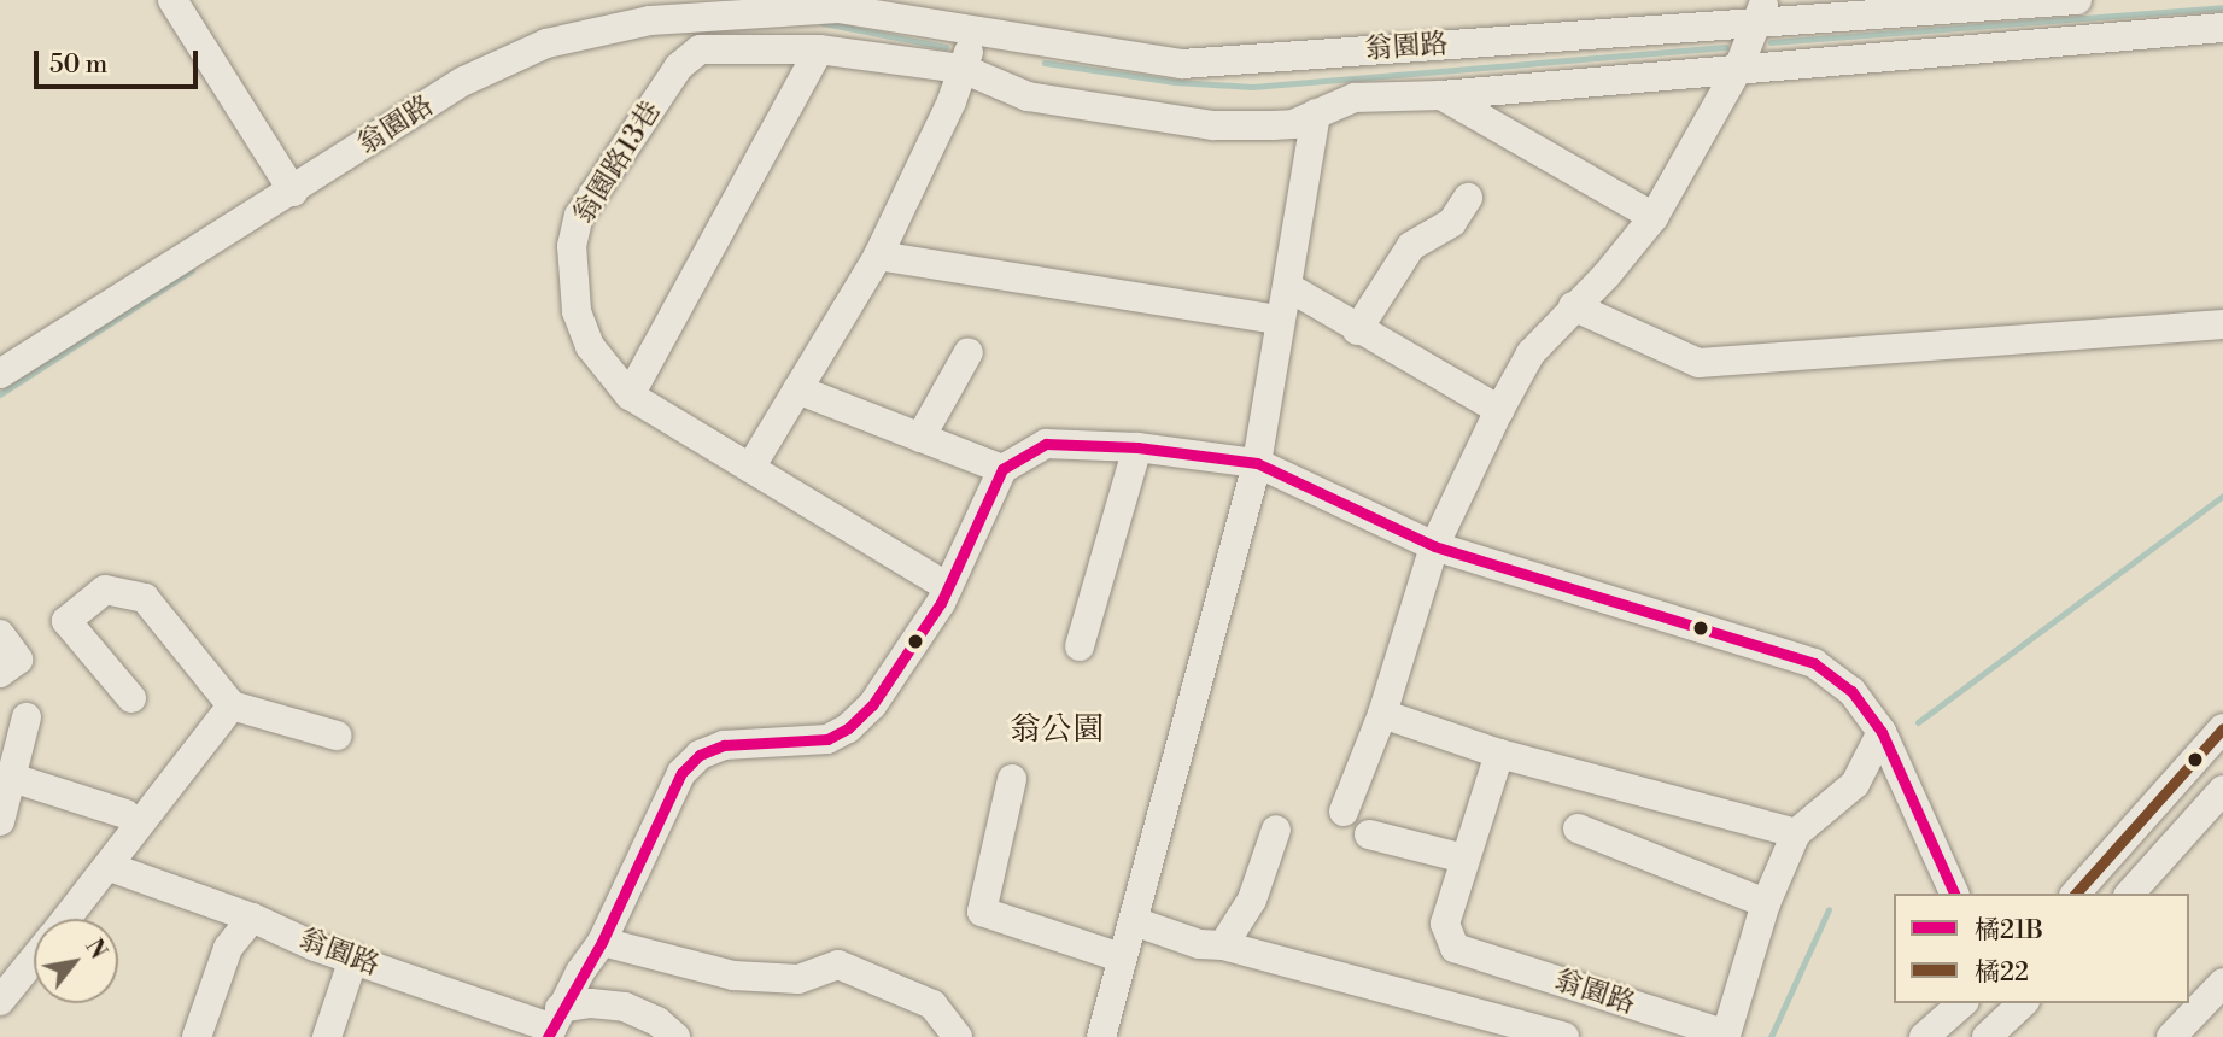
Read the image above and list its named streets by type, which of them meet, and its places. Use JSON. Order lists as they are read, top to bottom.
{
  "streets": {
    "street": ["翁園路", "翁園路13巷"]
  },
  "crossings": [
    ["翁園路", "翁園路13巷"]
  ],
  "districts": ["翁公園"],
  "lines": ["transit line 橘21B", "transit line 橘22"],
  "legend": ["橘21B", "橘22"],
  "scale_bar": "50 m",
  "north": "top right"
}
